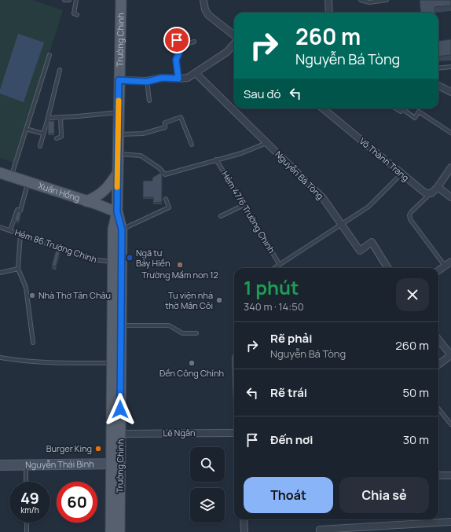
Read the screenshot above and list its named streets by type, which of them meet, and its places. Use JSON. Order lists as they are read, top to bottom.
{
  "streets": {
    "main road": ["Trường Chinh", "Xuân Hồng"],
    "street": [
      "Võ Thành Trang",
      "Nguyễn Bá Tòng",
      "Lê Ngân",
      "Nguyễn Thái Bình"
    ],
    "lane": ["Hẻm 47/6 Trường Chinh", "Hẻm 86 Trường Chinh"]
  },
  "crossings": [
    ["Trường Chinh", "Xuân Hồng"],
    ["Trường Chinh", "Hẻm 86 Trường Chinh"],
    ["Trường Chinh", "Lê Ngân"],
    ["Trường Chinh", "Nguyễn Thái Bình"]
  ],
  "places": {
    "transit": ["Ngã tư Bảy Hiền"],
    "other": [
      "Trường Mầm non 12",
      "Nhà Thờ Tân Châu",
      "Tu viện nhà thờ Mân Côi",
      "Đền Công Chính",
      "Burger King"
    ]
  },
  "page": {
    "turn": ["260 m", "Nguyễn Bá Tòng"],
    "then": "Sau đó",
    "heading": ["1 phút", "340 m · 14:50"],
    "list": [
      {
        "name": "Rẽ phải",
        "note": "Nguyễn Bá Tòng",
        "value": "260 m"
      },
      {
        "name": "Rẽ trái",
        "value": "50 m"
      },
      {
        "name": "Đến nơi",
        "value": "30 m"
      }
    ],
    "buttons": ["Thoát", "Chia sẻ"],
    "speed": "49 km/h",
    "limit": "60"
  }
}
